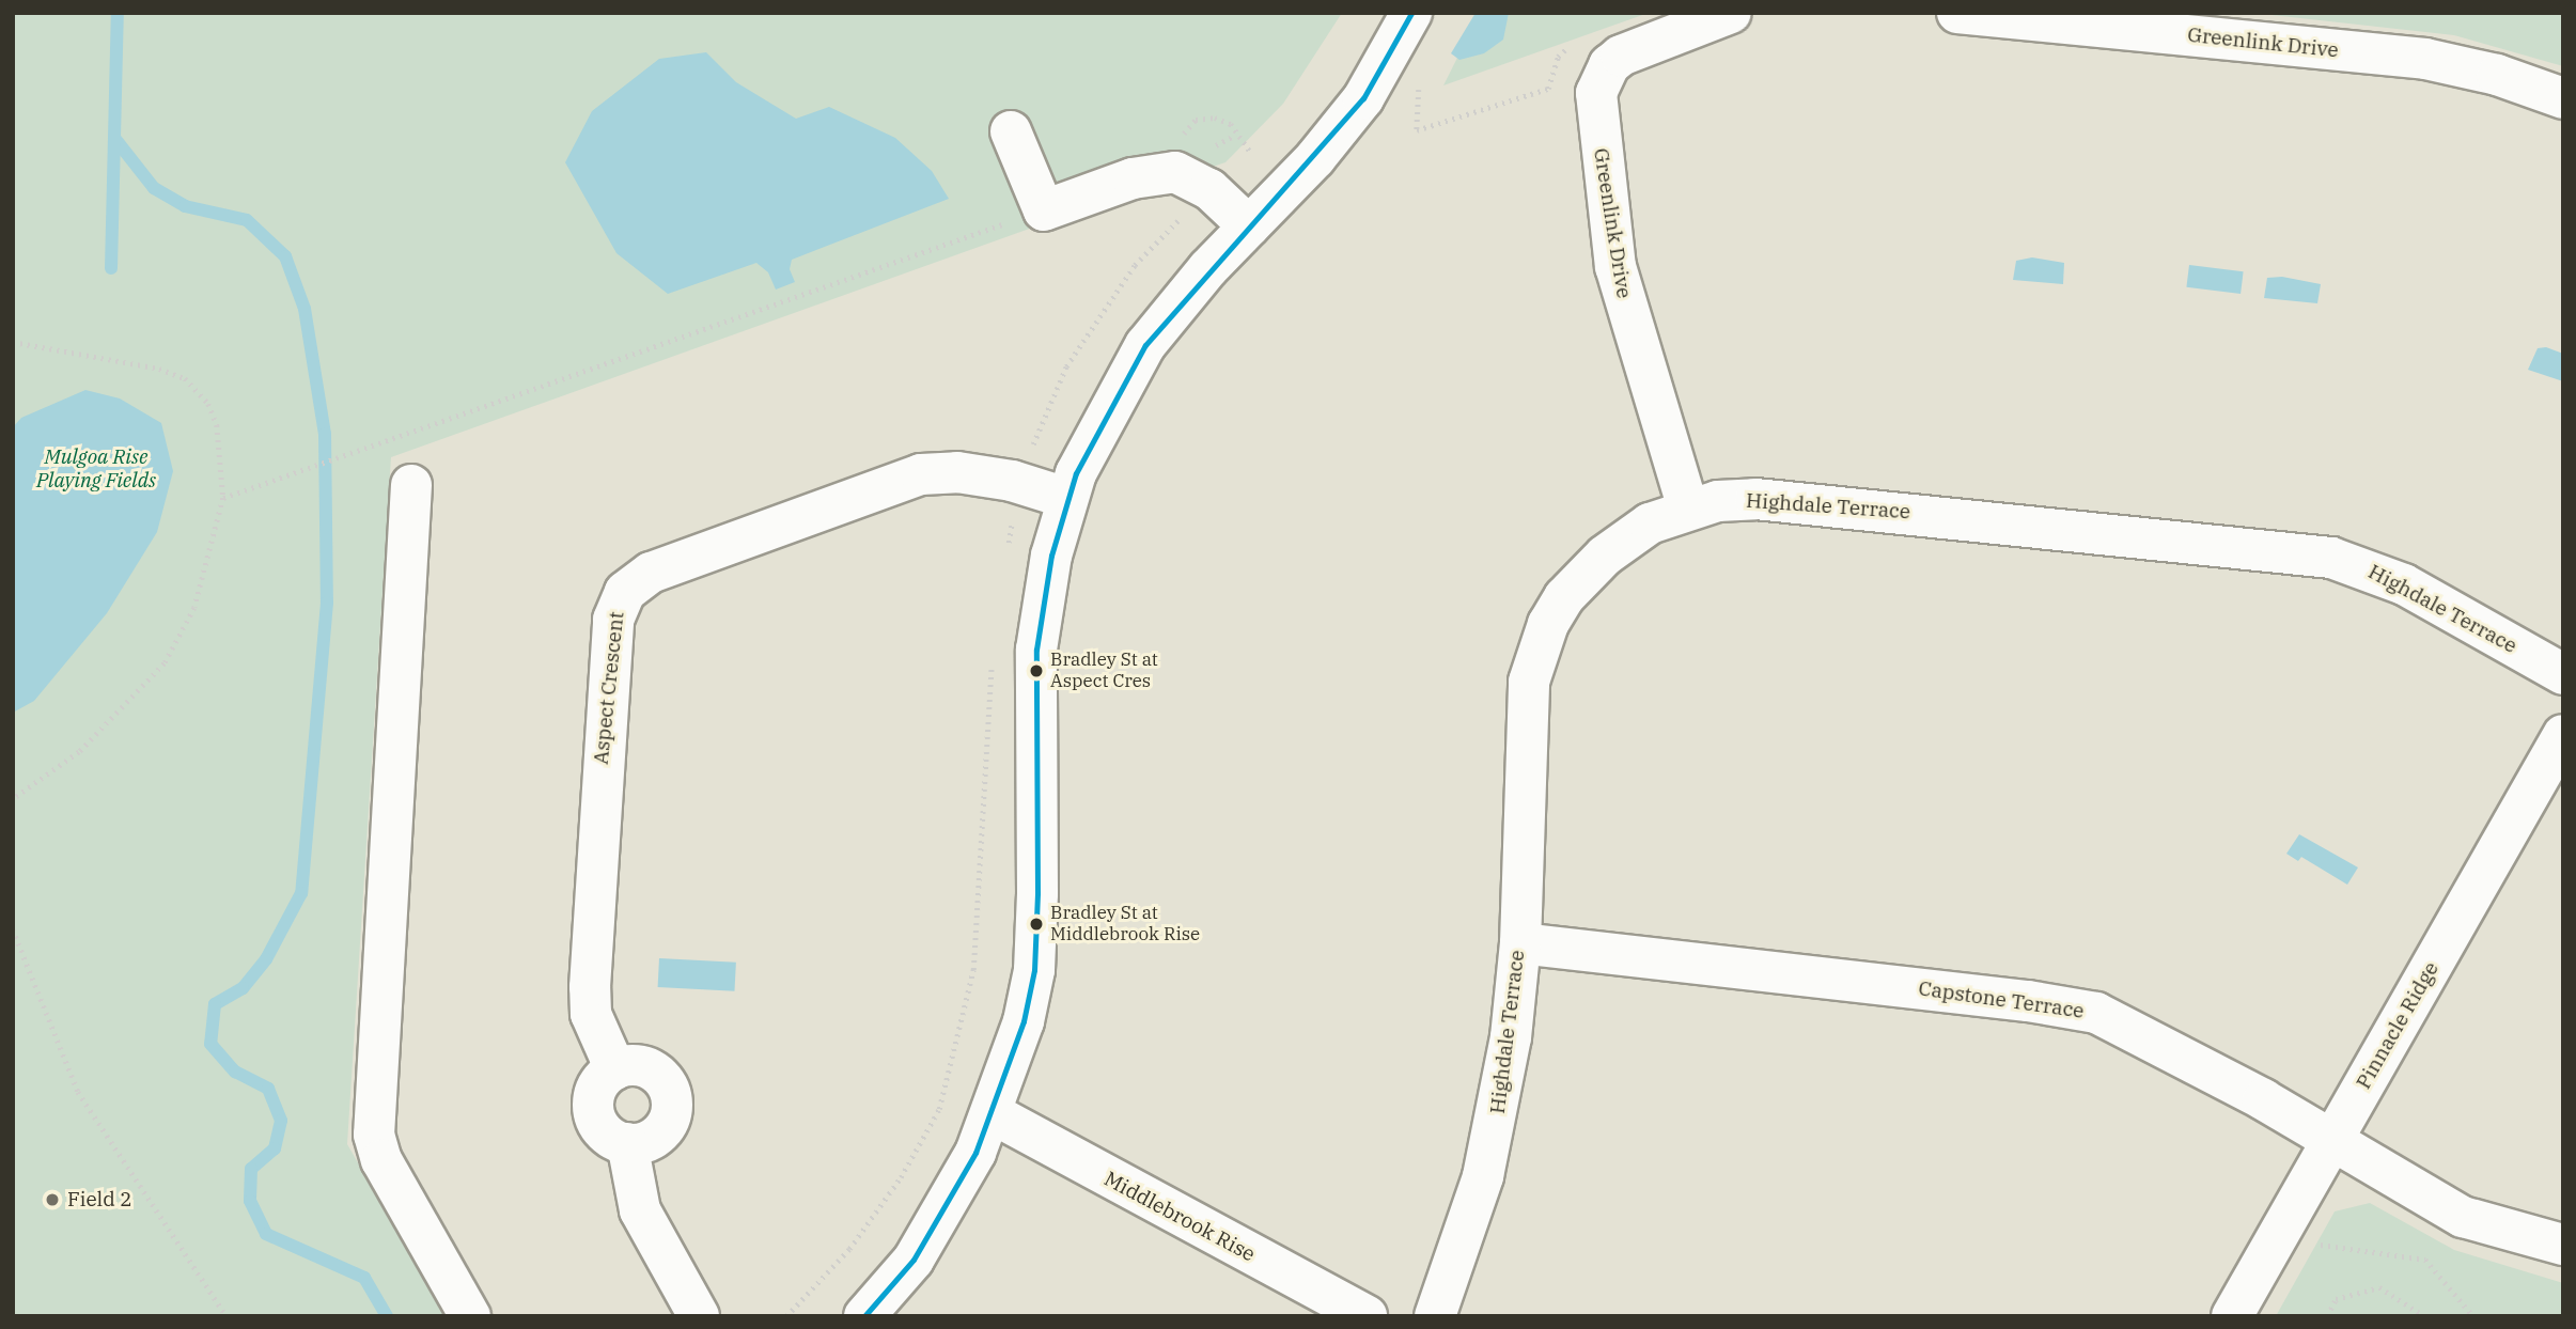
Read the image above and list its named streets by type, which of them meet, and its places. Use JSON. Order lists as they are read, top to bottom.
{
  "streets": {
    "street": [
      "Greenlink Drive",
      "Highdale Terrace",
      "Aspect Crescent",
      "Capstone Terrace",
      "Pinnacle Ridge",
      "Middlebrook Rise"
    ]
  },
  "crossings": [
    ["Greenlink Drive", "Highdale Terrace"],
    ["Highdale Terrace", "Capstone Terrace"],
    ["Capstone Terrace", "Pinnacle Ridge"]
  ],
  "parks": ["Mulgoa Rise Playing Fields"],
  "places": ["Bradley St at Aspect Cres", "Bradley St at Middlebrook Rise", "Field 2"]
}
